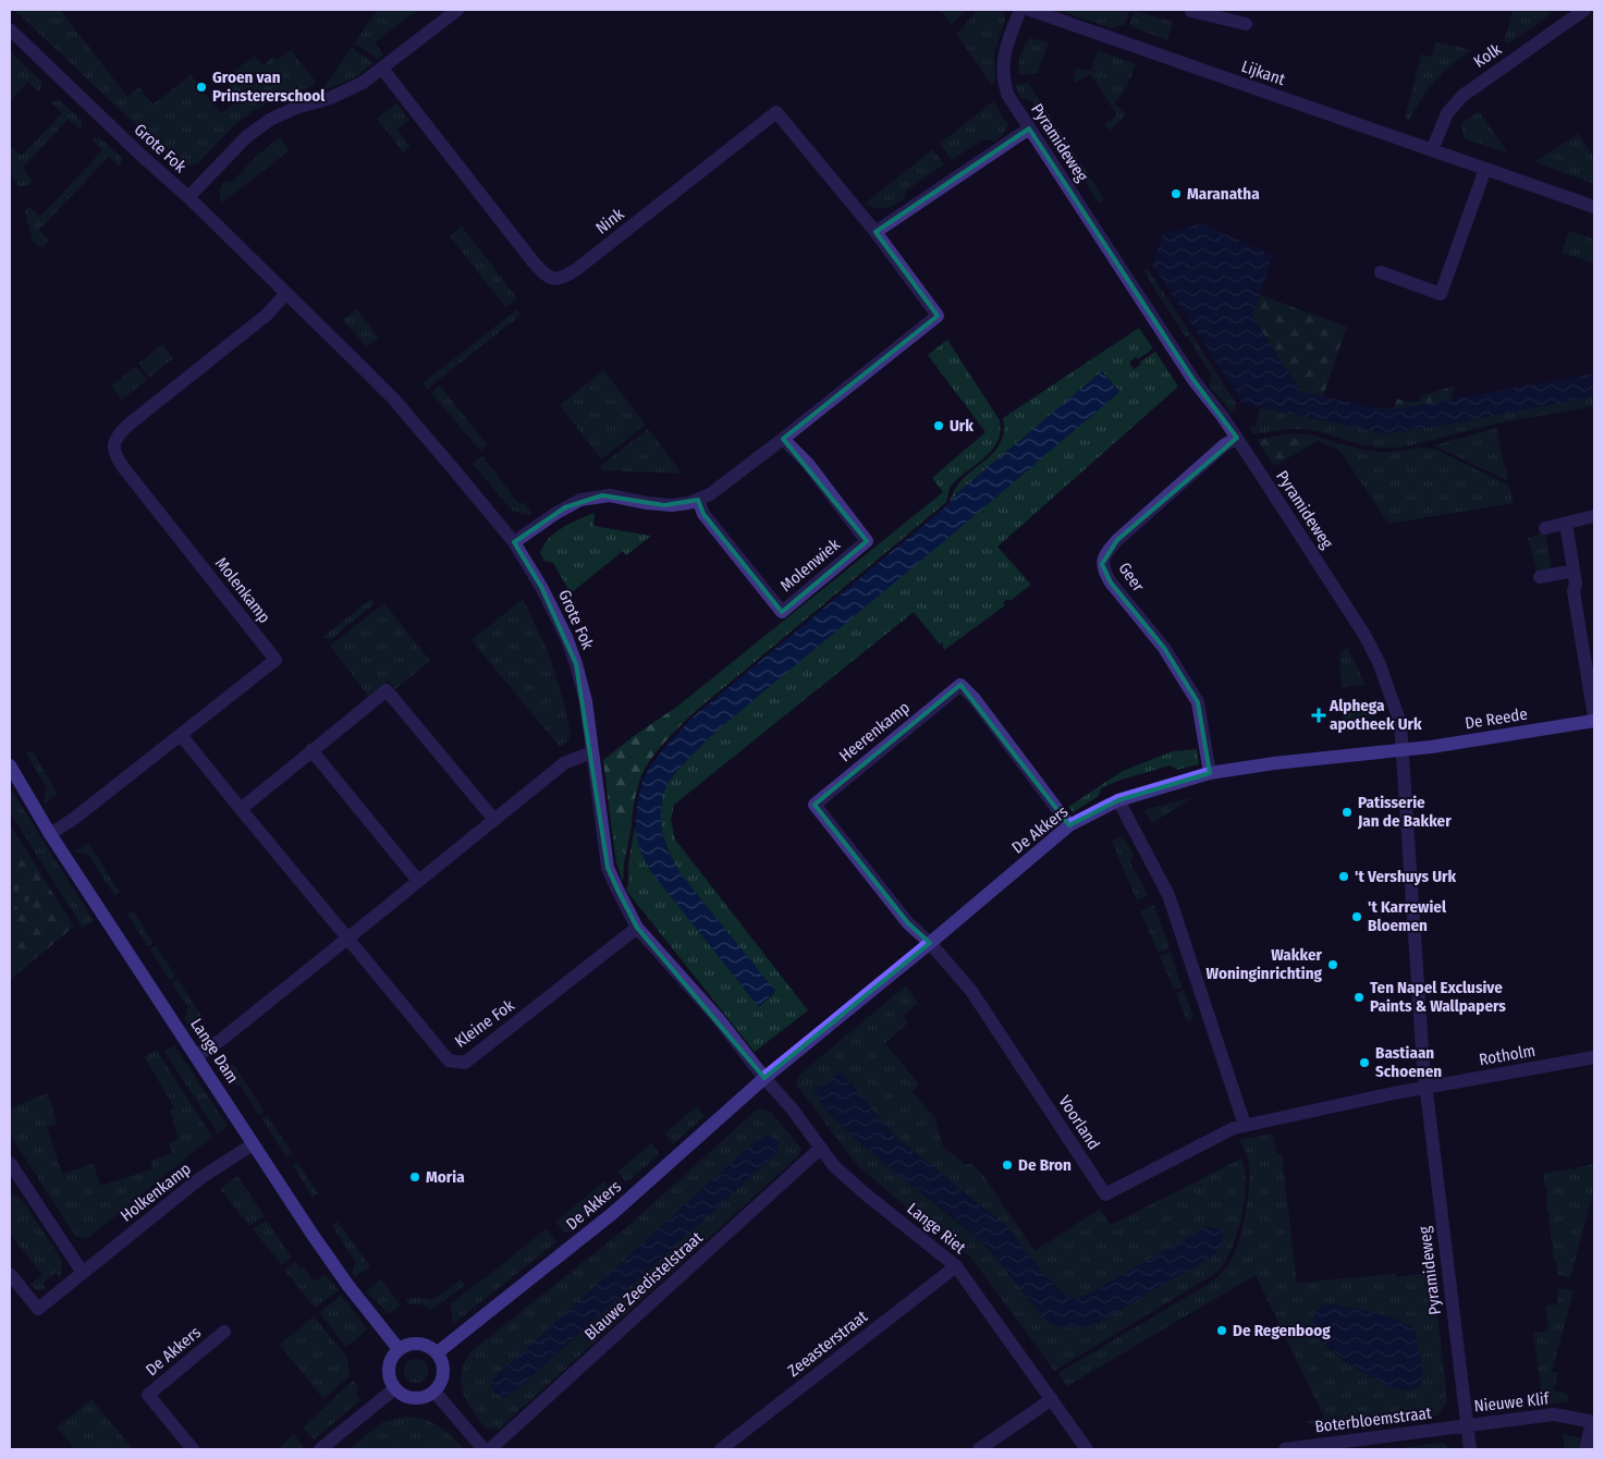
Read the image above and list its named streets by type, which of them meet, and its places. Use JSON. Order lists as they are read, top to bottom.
{
  "streets": {
    "street": [
      "Kolk",
      "Lijkant",
      "Pyramideweg",
      "Grote Fok",
      "Nink",
      "Molenwiek",
      "Geer",
      "Molenkamp",
      "De Reede",
      "Heerenkamp",
      "De Akkers",
      "Kleine Fok",
      "Lange Dam",
      "Rotholm",
      "Voorland",
      "Holkenkamp",
      "Lange Riet",
      "Blauwe Zeedistelstraat",
      "Zeeasterstraat",
      "Nieuwe Klif",
      "Boterbloemstraat"
    ]
  },
  "crossings": [
    ["Kolk", "Lijkant"],
    ["Pyramideweg", "Geer"],
    ["Pyramideweg", "De Reede"],
    ["Pyramideweg", "De Akkers"],
    ["Pyramideweg", "Rotholm"],
    ["Pyramideweg", "Voorland"],
    ["Pyramideweg", "Nieuwe Klif"],
    ["Pyramideweg", "Boterbloemstraat"],
    ["Grote Fok", "Nink"],
    ["Grote Fok", "Molenkamp"],
    ["Grote Fok", "De Akkers"],
    ["Grote Fok", "Kleine Fok"],
    ["Grote Fok", "Lange Riet"],
    ["Nink", "Molenwiek"],
    ["Geer", "De Akkers"],
    ["Molenkamp", "Lange Dam"],
    ["De Reede", "De Akkers"],
    ["Heerenkamp", "De Akkers"],
    ["Heerenkamp", "Voorland"],
    ["De Akkers", "Lange Dam"],
    ["De Akkers", "Voorland"],
    ["De Akkers", "Lange Riet"],
    ["Lange Dam", "Holkenkamp"],
    ["Rotholm", "Voorland"],
    ["Lange Riet", "Blauwe Zeedistelstraat"],
    ["Lange Riet", "Zeeasterstraat"],
    ["Nieuwe Klif", "Boterbloemstraat"]
  ],
  "places": {
    "other": [
      "Groen van Prinstererschool",
      "Maranatha",
      "Urk",
      "Patisserie Jan de Bakker",
      "'t Vershuys Urk",
      "'t Karrewiel Bloemen",
      "Wakker Woninginrichting",
      "Ten Napel Exclusive Paints & Wallpapers",
      "Bastiaan Schoenen",
      "De Bron",
      "Moria",
      "De Regenboog"
    ],
    "health": ["Alphega apotheek Urk"]
  }
}
